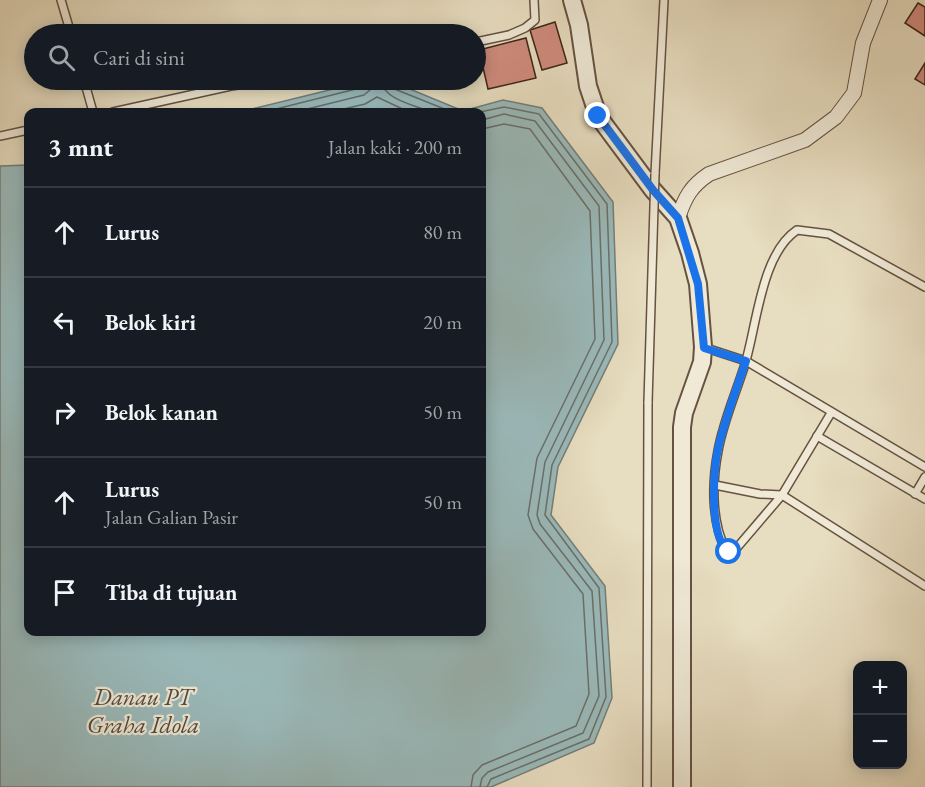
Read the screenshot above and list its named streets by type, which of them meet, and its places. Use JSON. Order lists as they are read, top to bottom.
{
  "water": ["Danau PT Graha Idola"],
  "page": {
    "search": "Cari di sini",
    "heading": ["3 mnt", "Jalan kaki · 200 m"],
    "list": [
      ["Lurus", "80 m"],
      ["Belok kiri", "20 m"],
      ["Belok kanan", "50 m"],
      ["Lurus", "Jalan Galian Pasir", "50 m"],
      "Tiba di tujuan"
    ],
    "map_buttons": ["+", "−"]
  }
}
